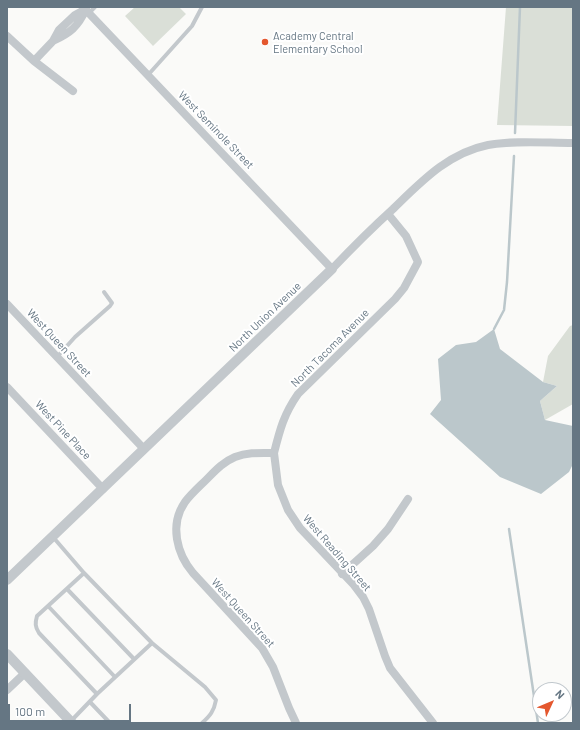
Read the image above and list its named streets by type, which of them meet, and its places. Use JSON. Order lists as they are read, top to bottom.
{
  "streets": {
    "street": [
      "West Seminole Street",
      "North Union Avenue",
      "West Queen Street",
      "North Tacoma Avenue",
      "West Pine Place",
      "West Reading Street"
    ]
  },
  "crossings": [
    ["West Seminole Street", "North Union Avenue"],
    ["North Union Avenue", "West Queen Street"],
    ["North Union Avenue", "North Tacoma Avenue"],
    ["North Union Avenue", "West Pine Place"],
    ["West Queen Street", "North Tacoma Avenue"],
    ["West Queen Street", "West Reading Street"],
    ["North Tacoma Avenue", "West Reading Street"]
  ],
  "places": ["Academy Central Elementary School"],
  "scale_bar": "100 m",
  "north": "top right"
}
